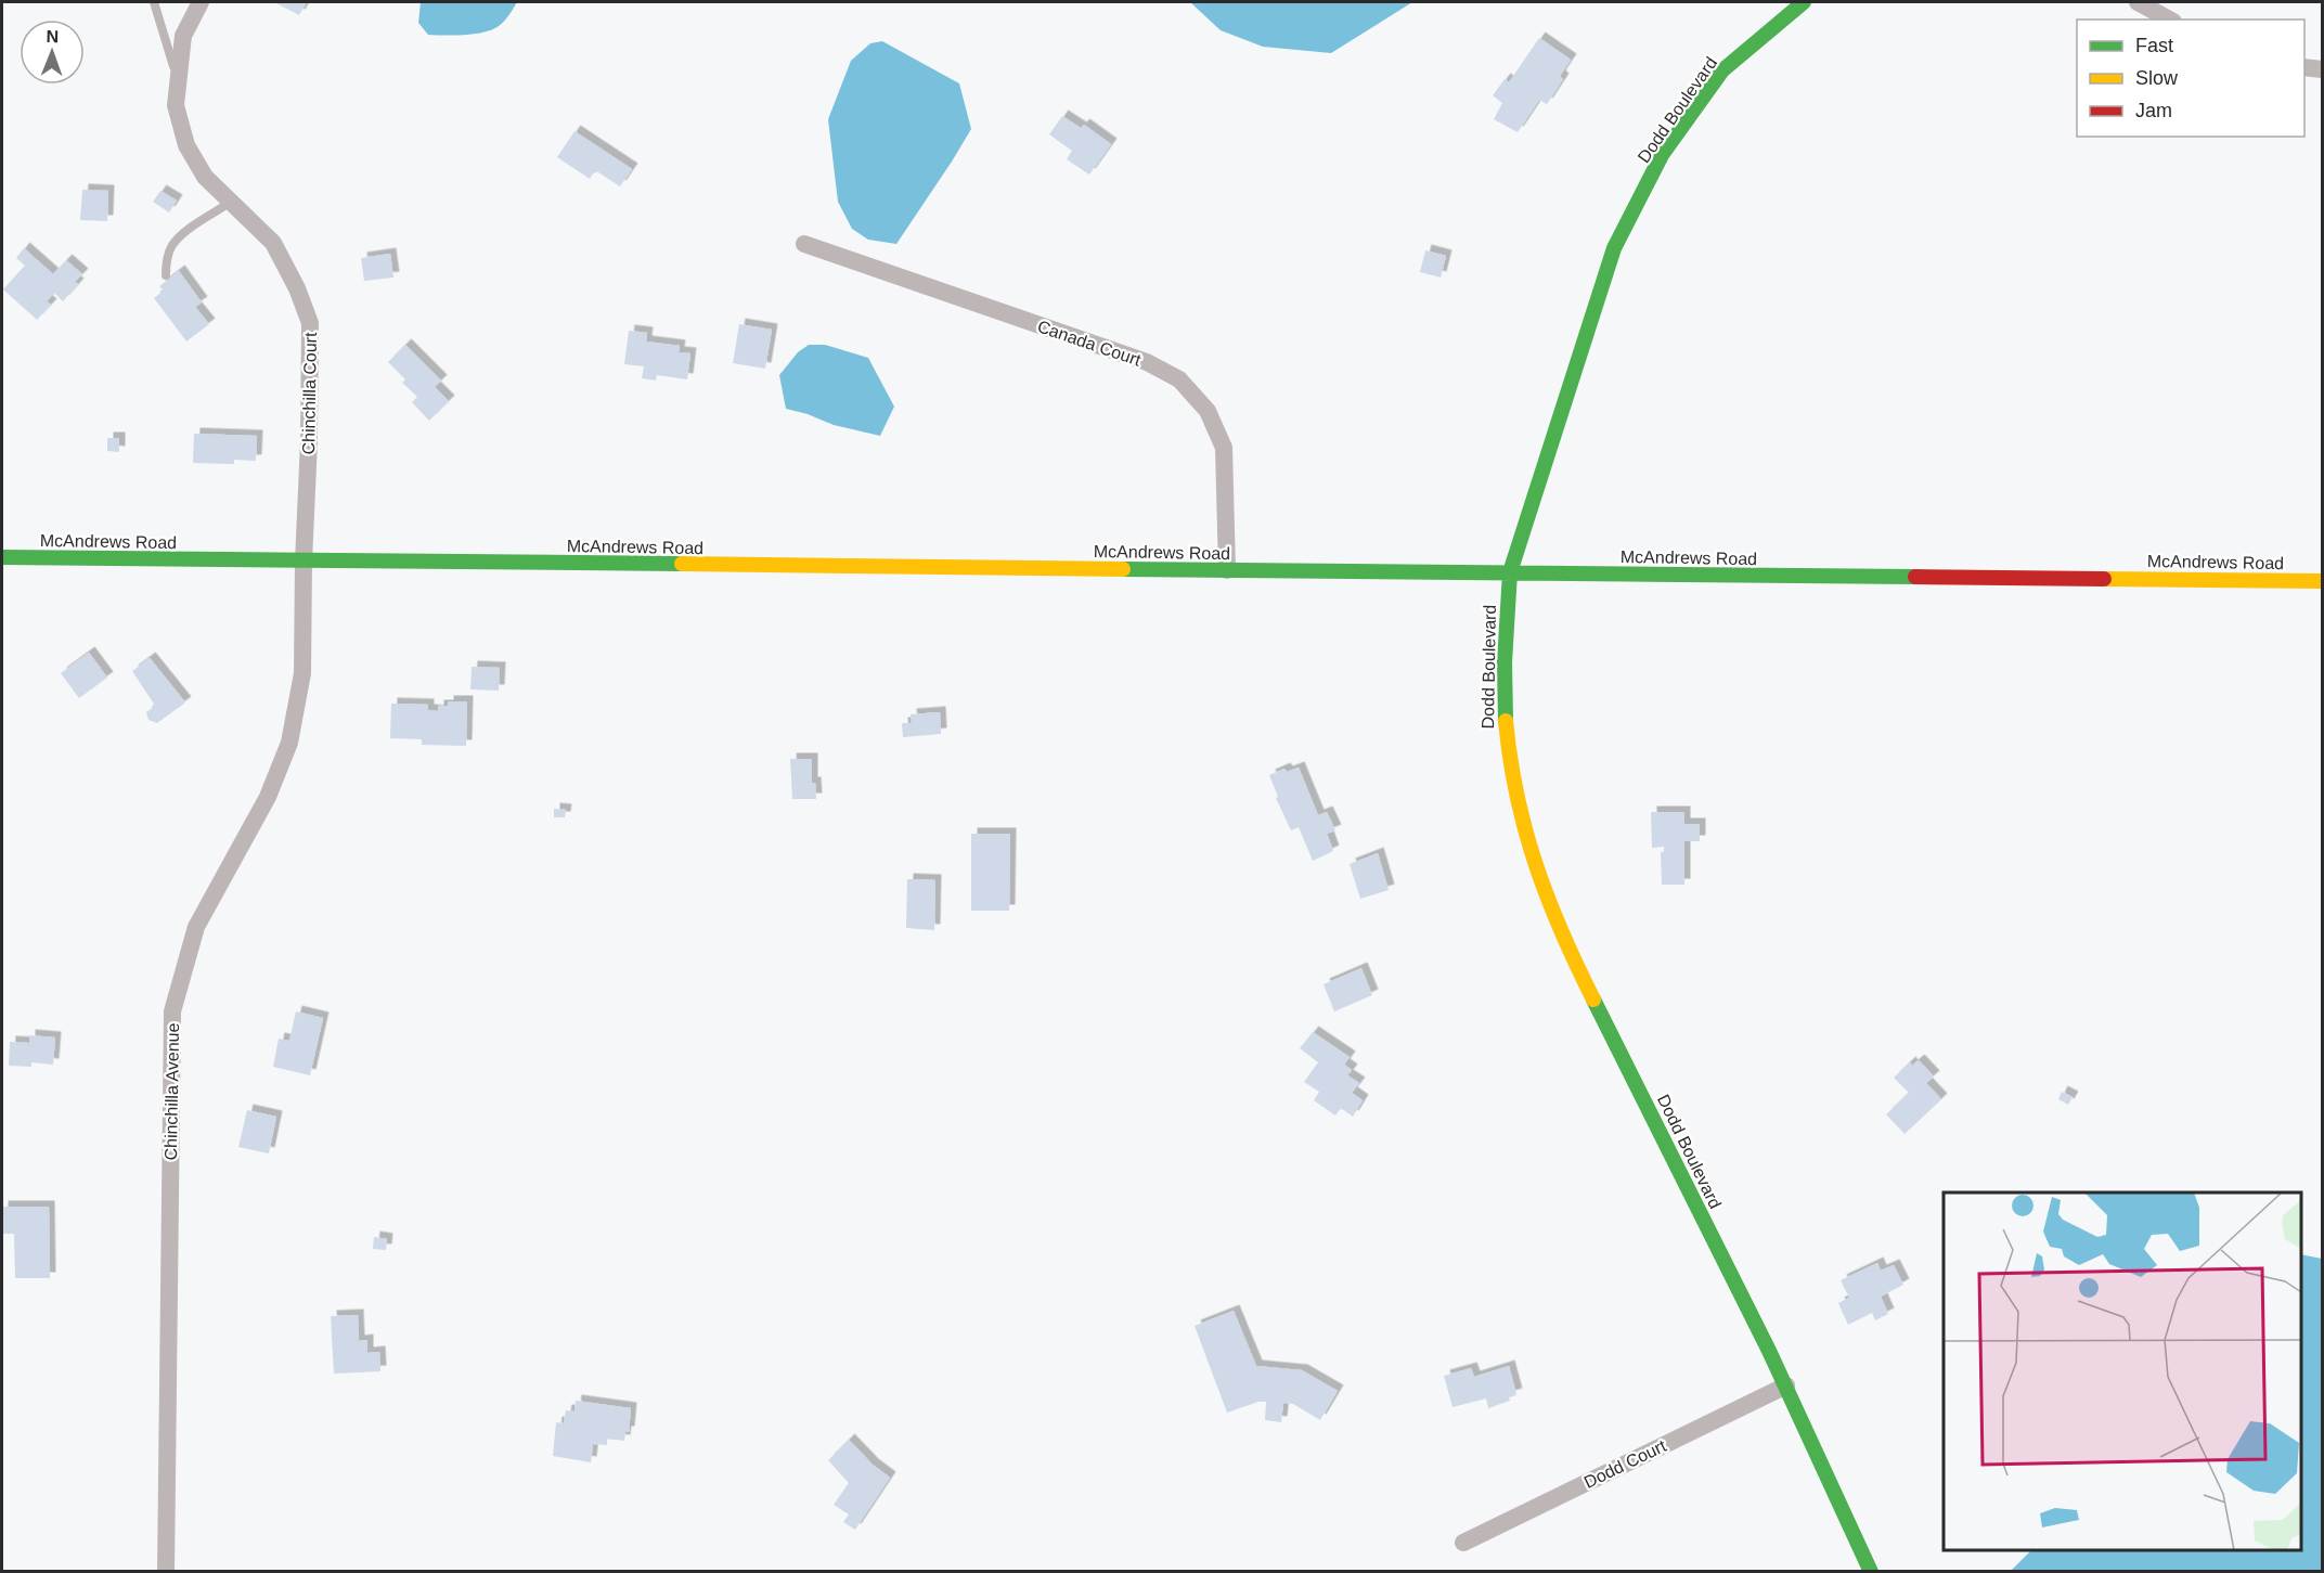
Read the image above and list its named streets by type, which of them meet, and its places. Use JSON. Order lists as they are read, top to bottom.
{
  "streets": {
    "main road": ["Dodd Boulevard", "McAndrews Road"],
    "street": [
      "Canada Court",
      "Chinchilla Court",
      "Chinchilla Avenue",
      "Dodd Court"
    ]
  },
  "crossings": [
    ["Dodd Boulevard", "McAndrews Road"],
    ["Dodd Boulevard", "Dodd Court"],
    ["Canada Court", "McAndrews Road"],
    ["Chinchilla Court", "McAndrews Road"],
    ["Chinchilla Court", "Chinchilla Avenue"],
    ["McAndrews Road", "Chinchilla Avenue"]
  ],
  "legend": ["Fast", "Slow", "Jam"],
  "north": "top"
}
